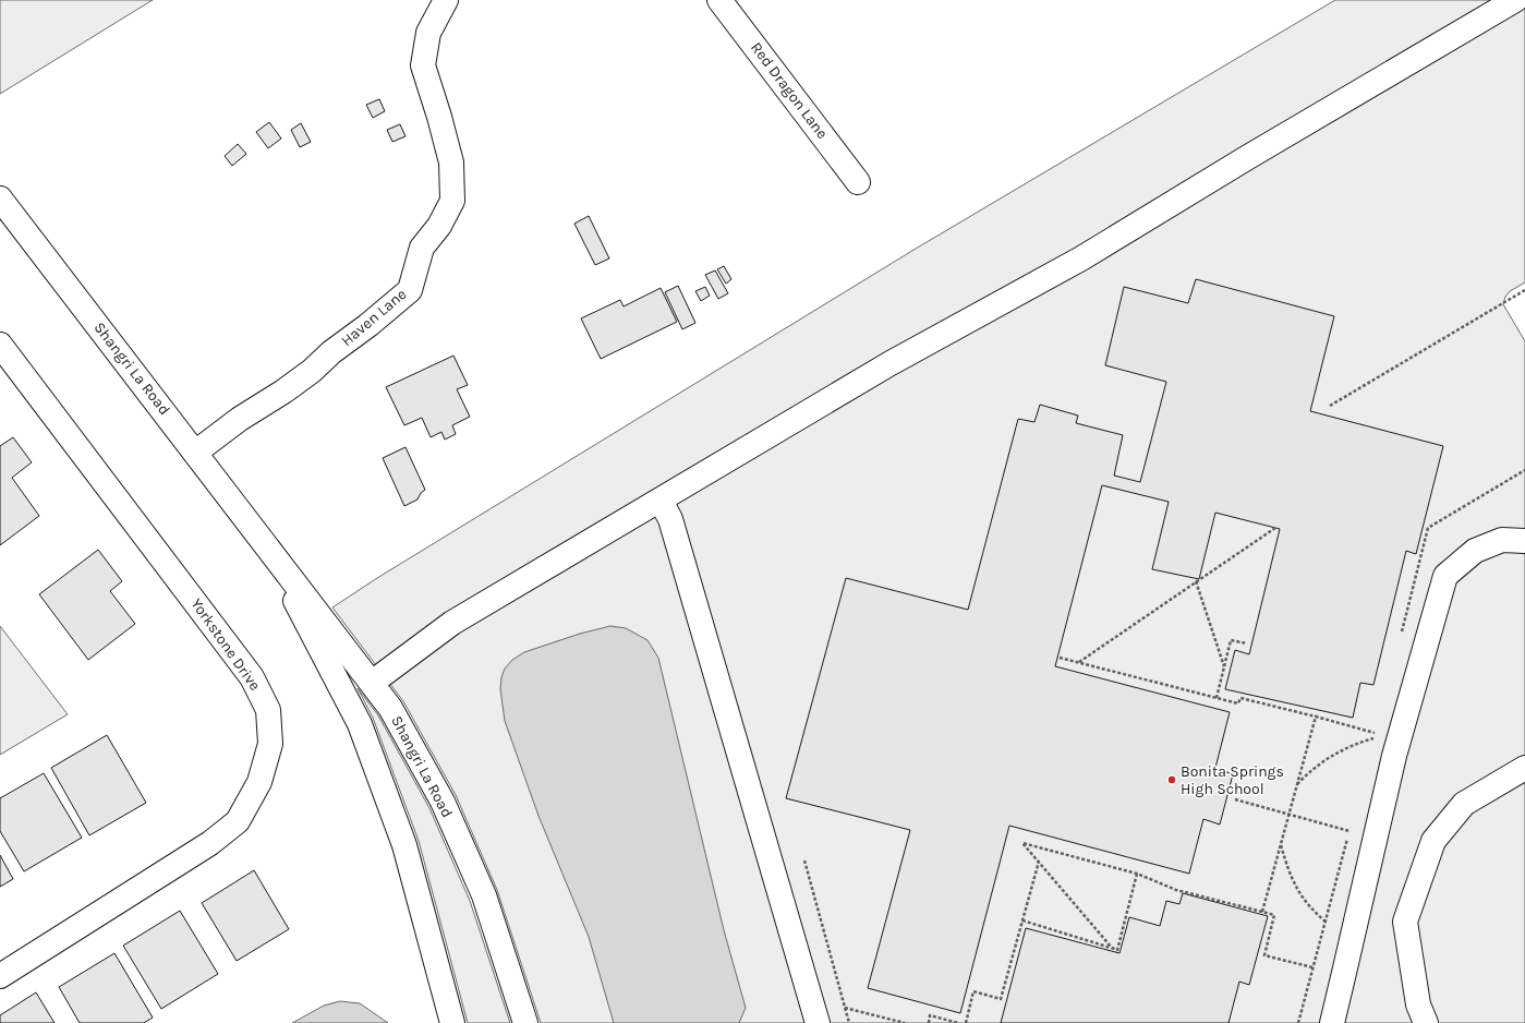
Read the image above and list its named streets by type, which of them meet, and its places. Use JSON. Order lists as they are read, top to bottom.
{
  "streets": {
    "street": [
      "Red Dragon Lane",
      "Haven Lane",
      "Shangri La Road",
      "Yorkstone Drive"
    ]
  },
  "crossings": [
    ["Haven Lane", "Shangri La Road"]
  ],
  "places": ["Bonita Springs High School"]
}
